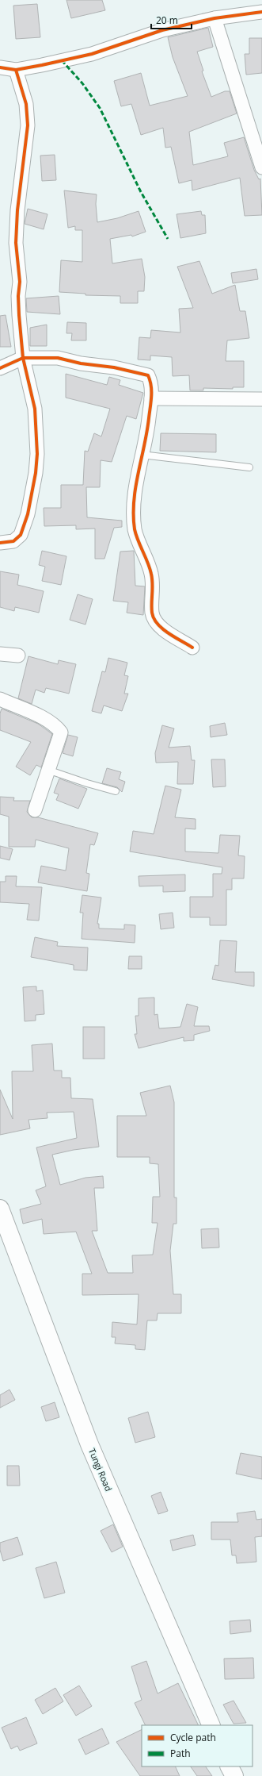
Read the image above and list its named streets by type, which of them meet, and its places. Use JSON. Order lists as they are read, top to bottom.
{
  "streets": {
    "main road": ["Tungi Road"]
  },
  "legend": ["Cycle path", "Path"],
  "scale_bar": "20 m"
}
